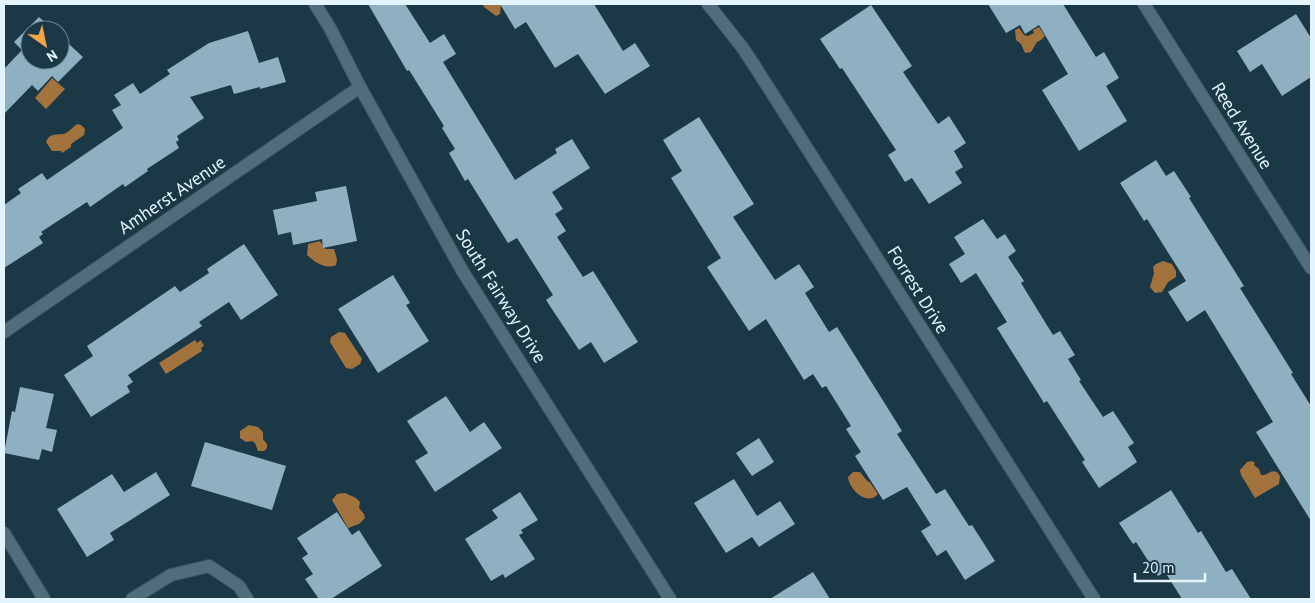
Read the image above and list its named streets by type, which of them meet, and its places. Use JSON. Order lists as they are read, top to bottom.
{
  "streets": {
    "street": [
      "Reed Avenue",
      "Amherst Avenue",
      "Forrest Drive",
      "South Fairway Drive"
    ]
  },
  "crossings": [
    ["Amherst Avenue", "South Fairway Drive"]
  ],
  "scale_bar": "20 m",
  "north": "bottom right"
}
